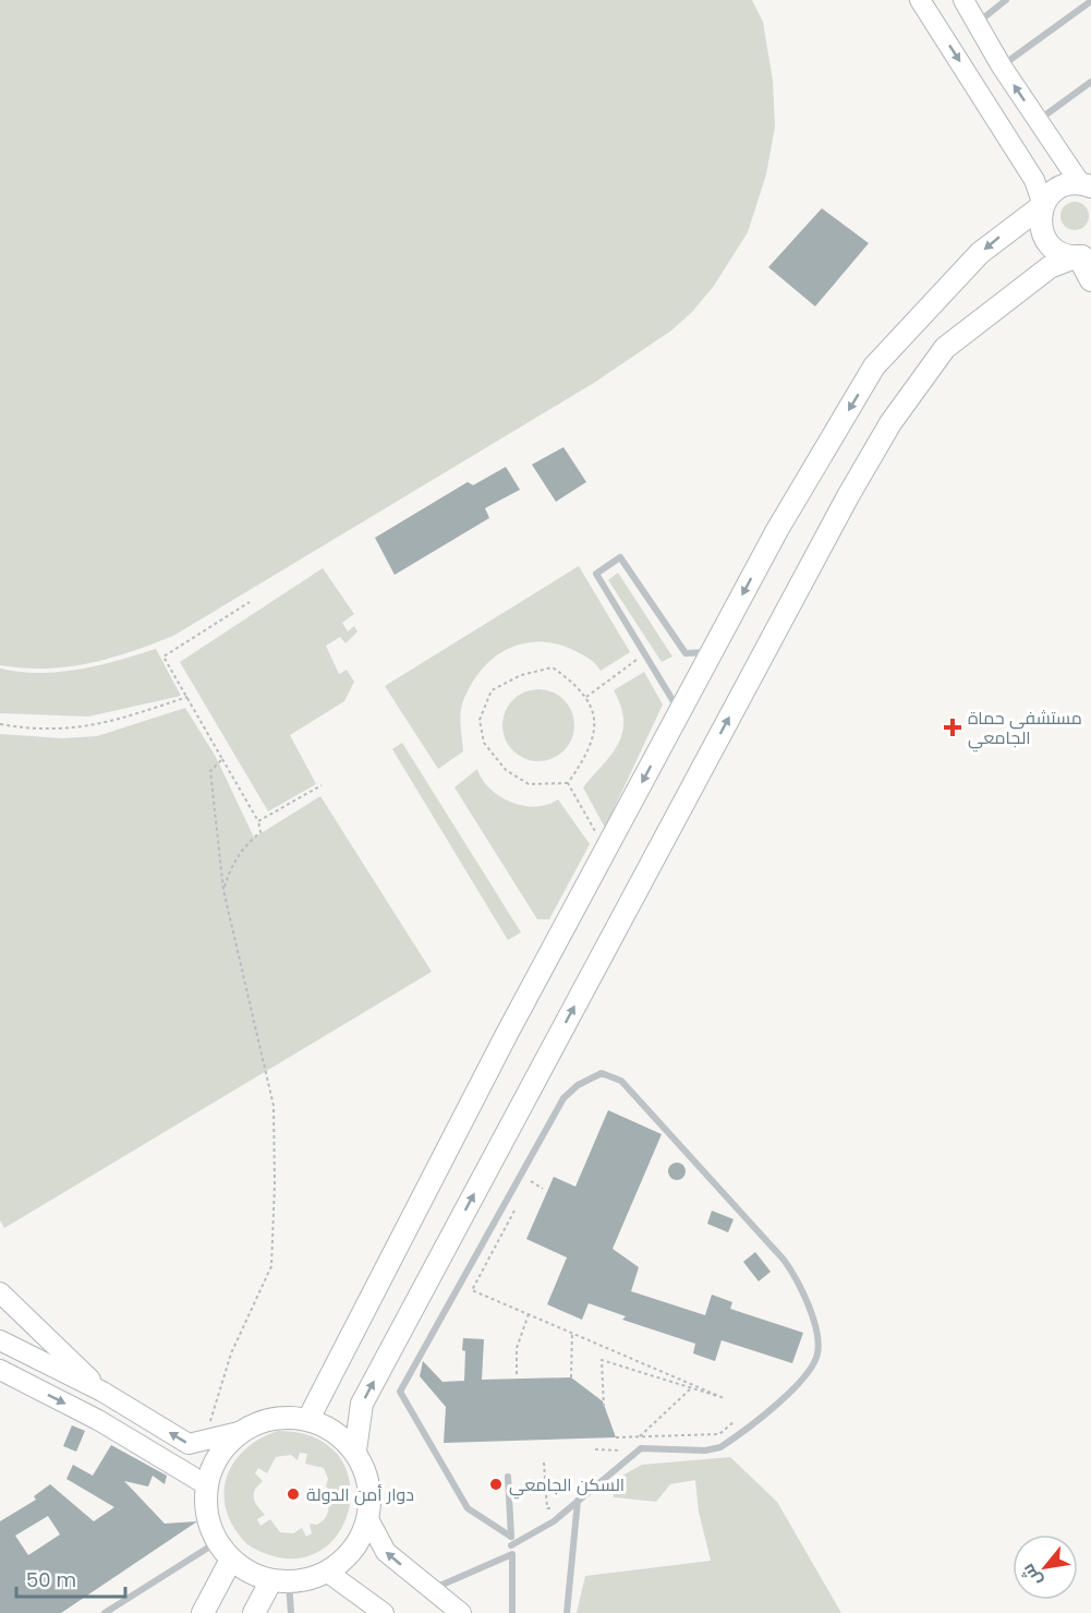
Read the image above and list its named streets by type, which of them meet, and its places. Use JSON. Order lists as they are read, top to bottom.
{
  "places": {
    "health": ["مستشفى حماة الجامعي"],
    "other": ["السكن الجامعي", "دوار أمن الدولة"]
  },
  "scale_bar": "50 m",
  "north": "bottom left"
}
